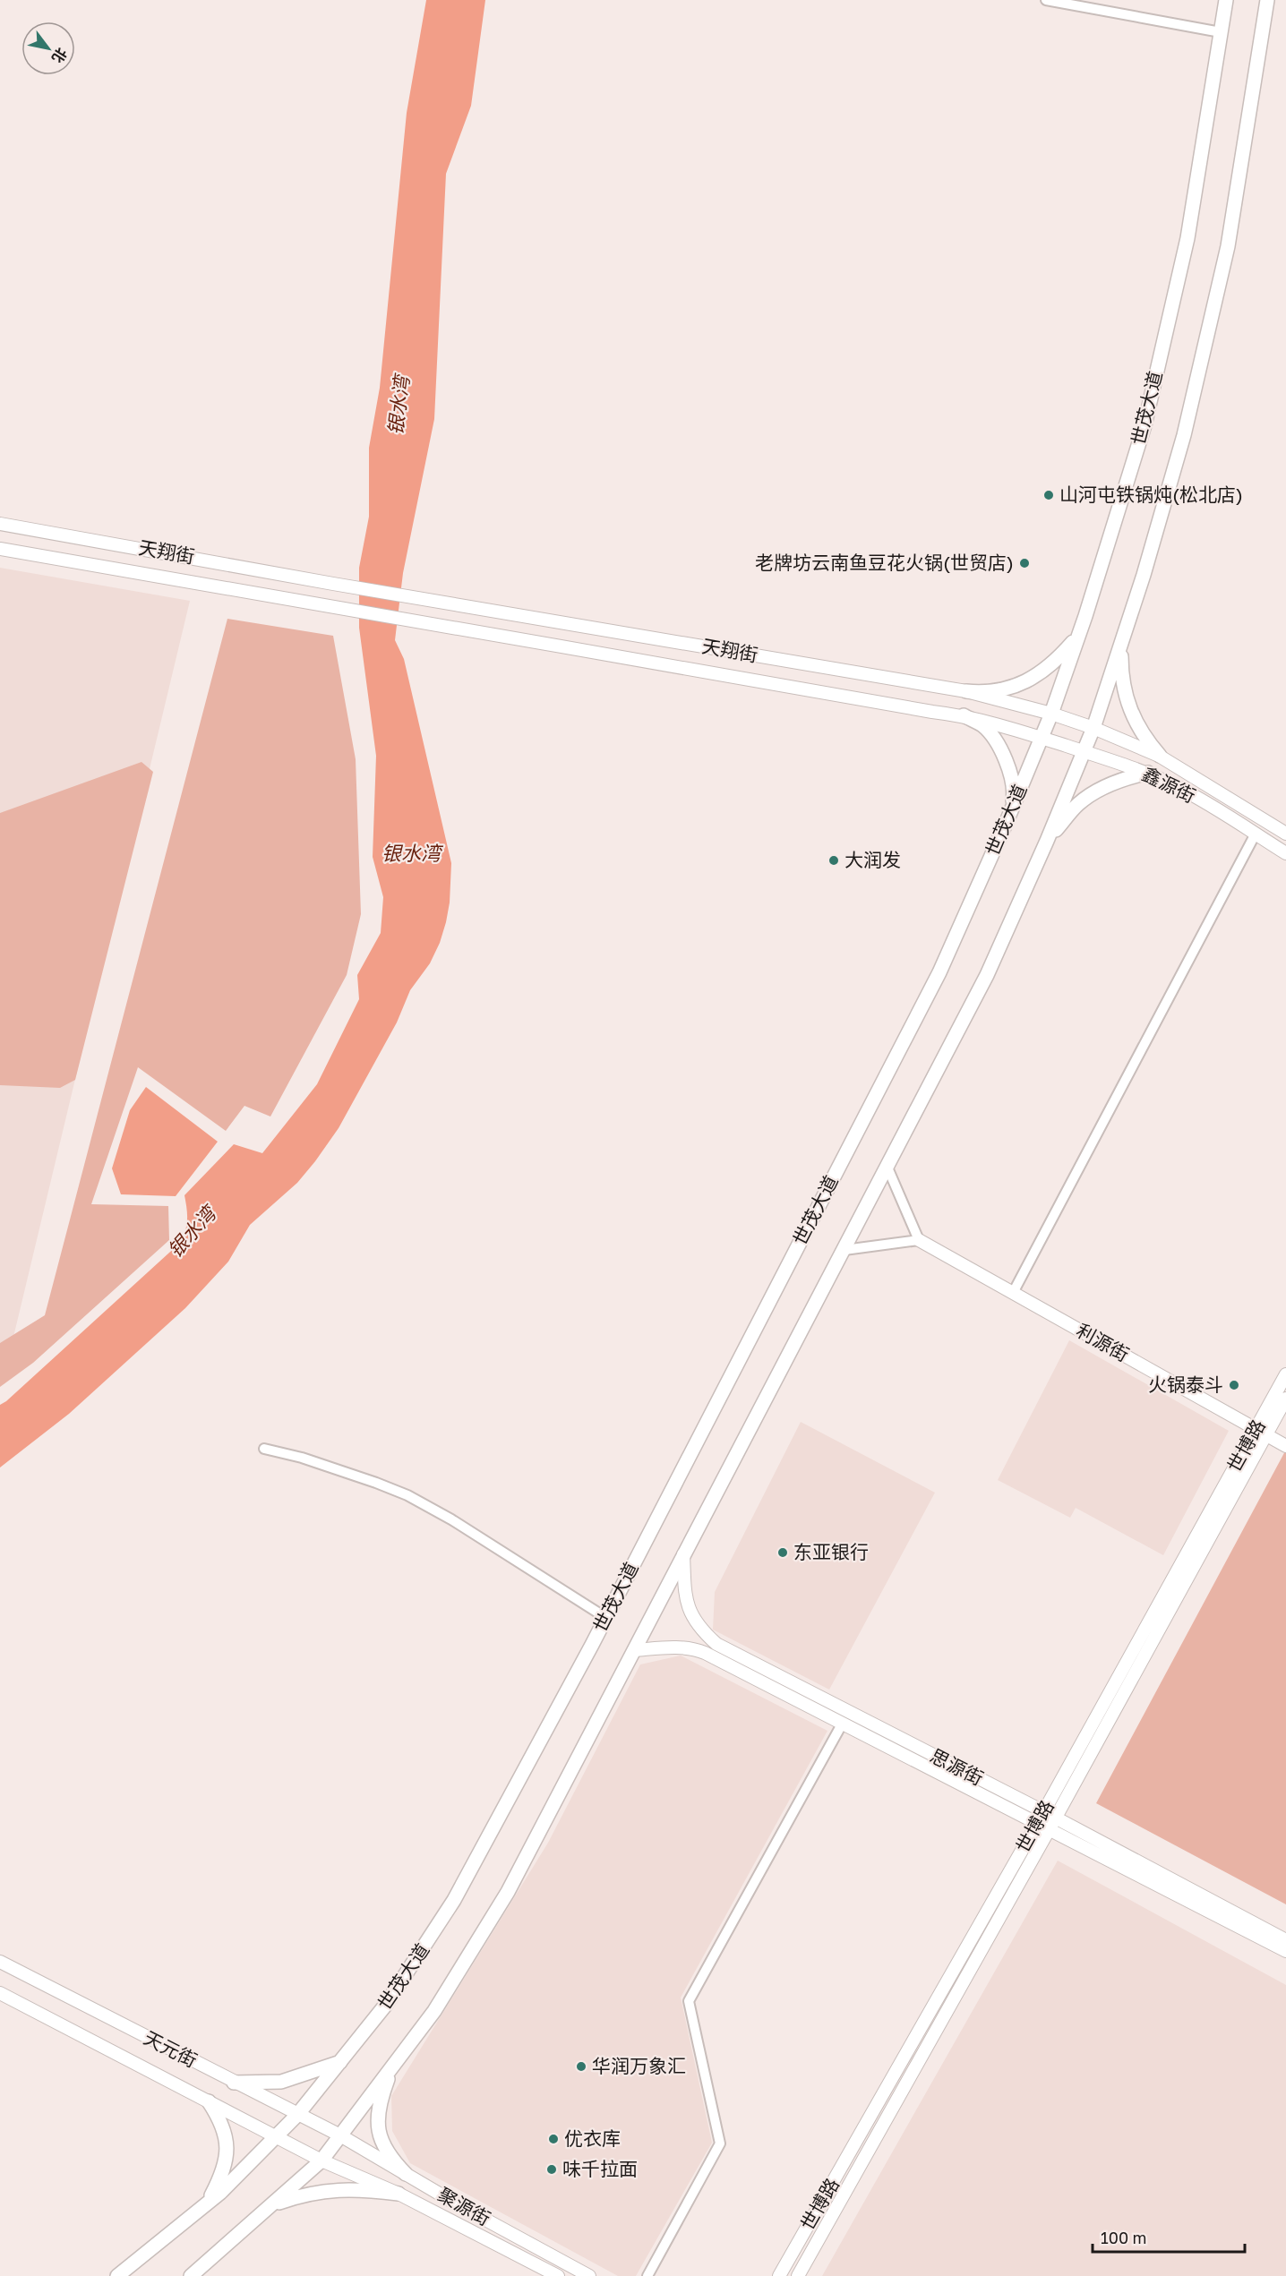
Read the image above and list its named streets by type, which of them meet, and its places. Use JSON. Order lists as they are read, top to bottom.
{
  "streets": {
    "main road": [
      "世茂大道",
      "天翔街",
      "鑫源街",
      "利源街",
      "世博路",
      "思源街",
      "天元街",
      "聚源街"
    ]
  },
  "crossings": [
    ["世茂大道", "天翔街"],
    ["世茂大道", "鑫源街"],
    ["世茂大道", "天元街"],
    ["天翔街", "鑫源街"],
    ["利源街", "世博路"],
    ["世博路", "思源街"],
    ["天元街", "聚源街"]
  ],
  "water": ["银水湾"],
  "places": [
    "山河屯铁锅炖(松北店)",
    "老牌坊云南鱼豆花火锅(世贸店)",
    "大润发",
    "火锅泰斗",
    "东亚银行",
    "华润万象汇",
    "优衣库",
    "味千拉面"
  ],
  "scale_bar": "100 m",
  "north": "bottom right"
}
